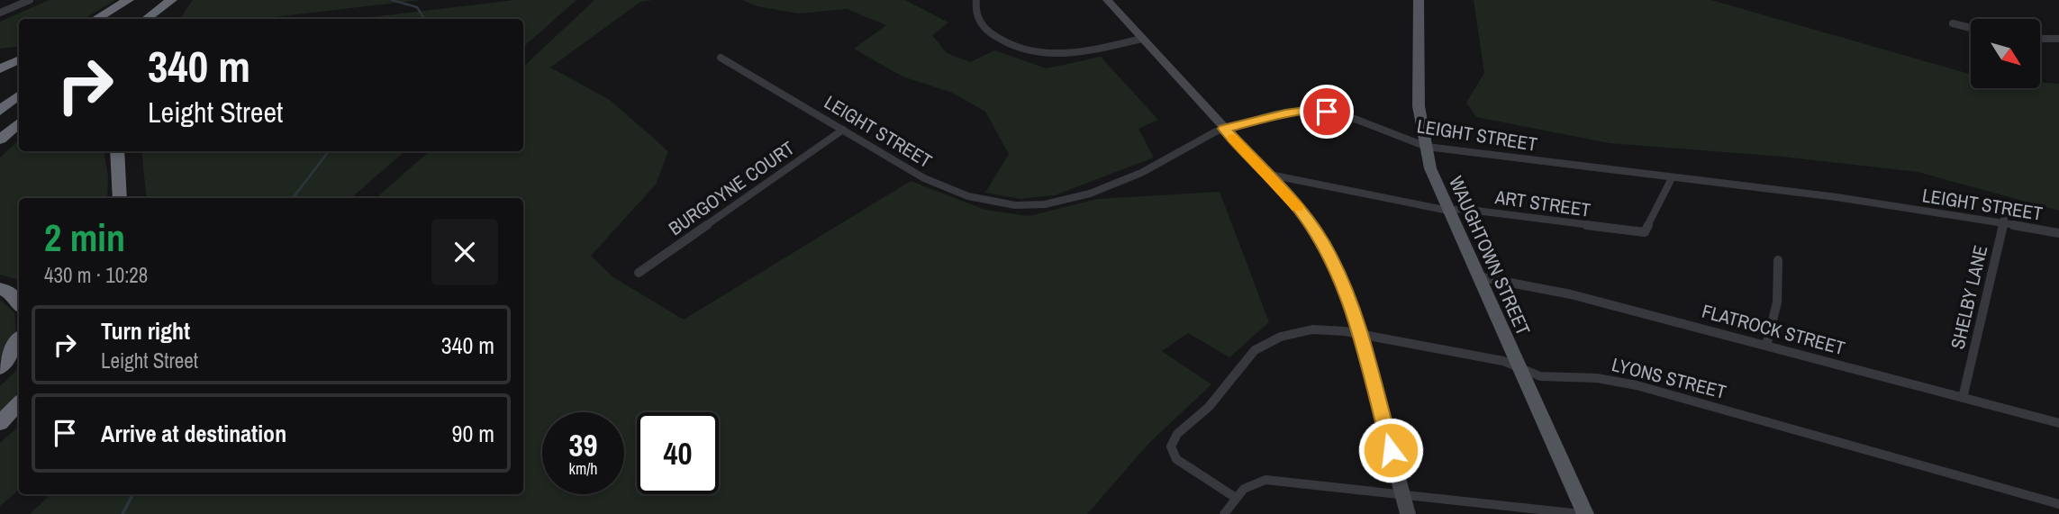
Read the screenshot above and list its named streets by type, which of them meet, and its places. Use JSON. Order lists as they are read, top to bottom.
{
  "streets": {
    "main road": ["WAUGHTOWN STREET"],
    "street": [
      "LEIGHT STREET",
      "BURGOYNE COURT",
      "ART STREET",
      "SHELBY LANE",
      "FLATROCK STREET",
      "LYONS STREET"
    ]
  },
  "crossings": [
    ["LEIGHT STREET", "BURGOYNE COURT"],
    ["LEIGHT STREET", "ART STREET"],
    ["LEIGHT STREET", "WAUGHTOWN STREET"],
    ["LEIGHT STREET", "SHELBY LANE"],
    ["ART STREET", "WAUGHTOWN STREET"],
    ["WAUGHTOWN STREET", "FLATROCK STREET"],
    ["WAUGHTOWN STREET", "LYONS STREET"],
    ["SHELBY LANE", "FLATROCK STREET"]
  ],
  "north": "bottom right",
  "page": {
    "turn": ["340 m", "Leight Street"],
    "heading": ["2 min", "430 m · 10:28"],
    "list": [
      {
        "name": "Turn right",
        "note": "Leight Street",
        "value": "340 m"
      },
      {
        "name": "Arrive at destination",
        "value": "90 m"
      }
    ],
    "speed": "39 km/h",
    "limit": "40"
  }
}
